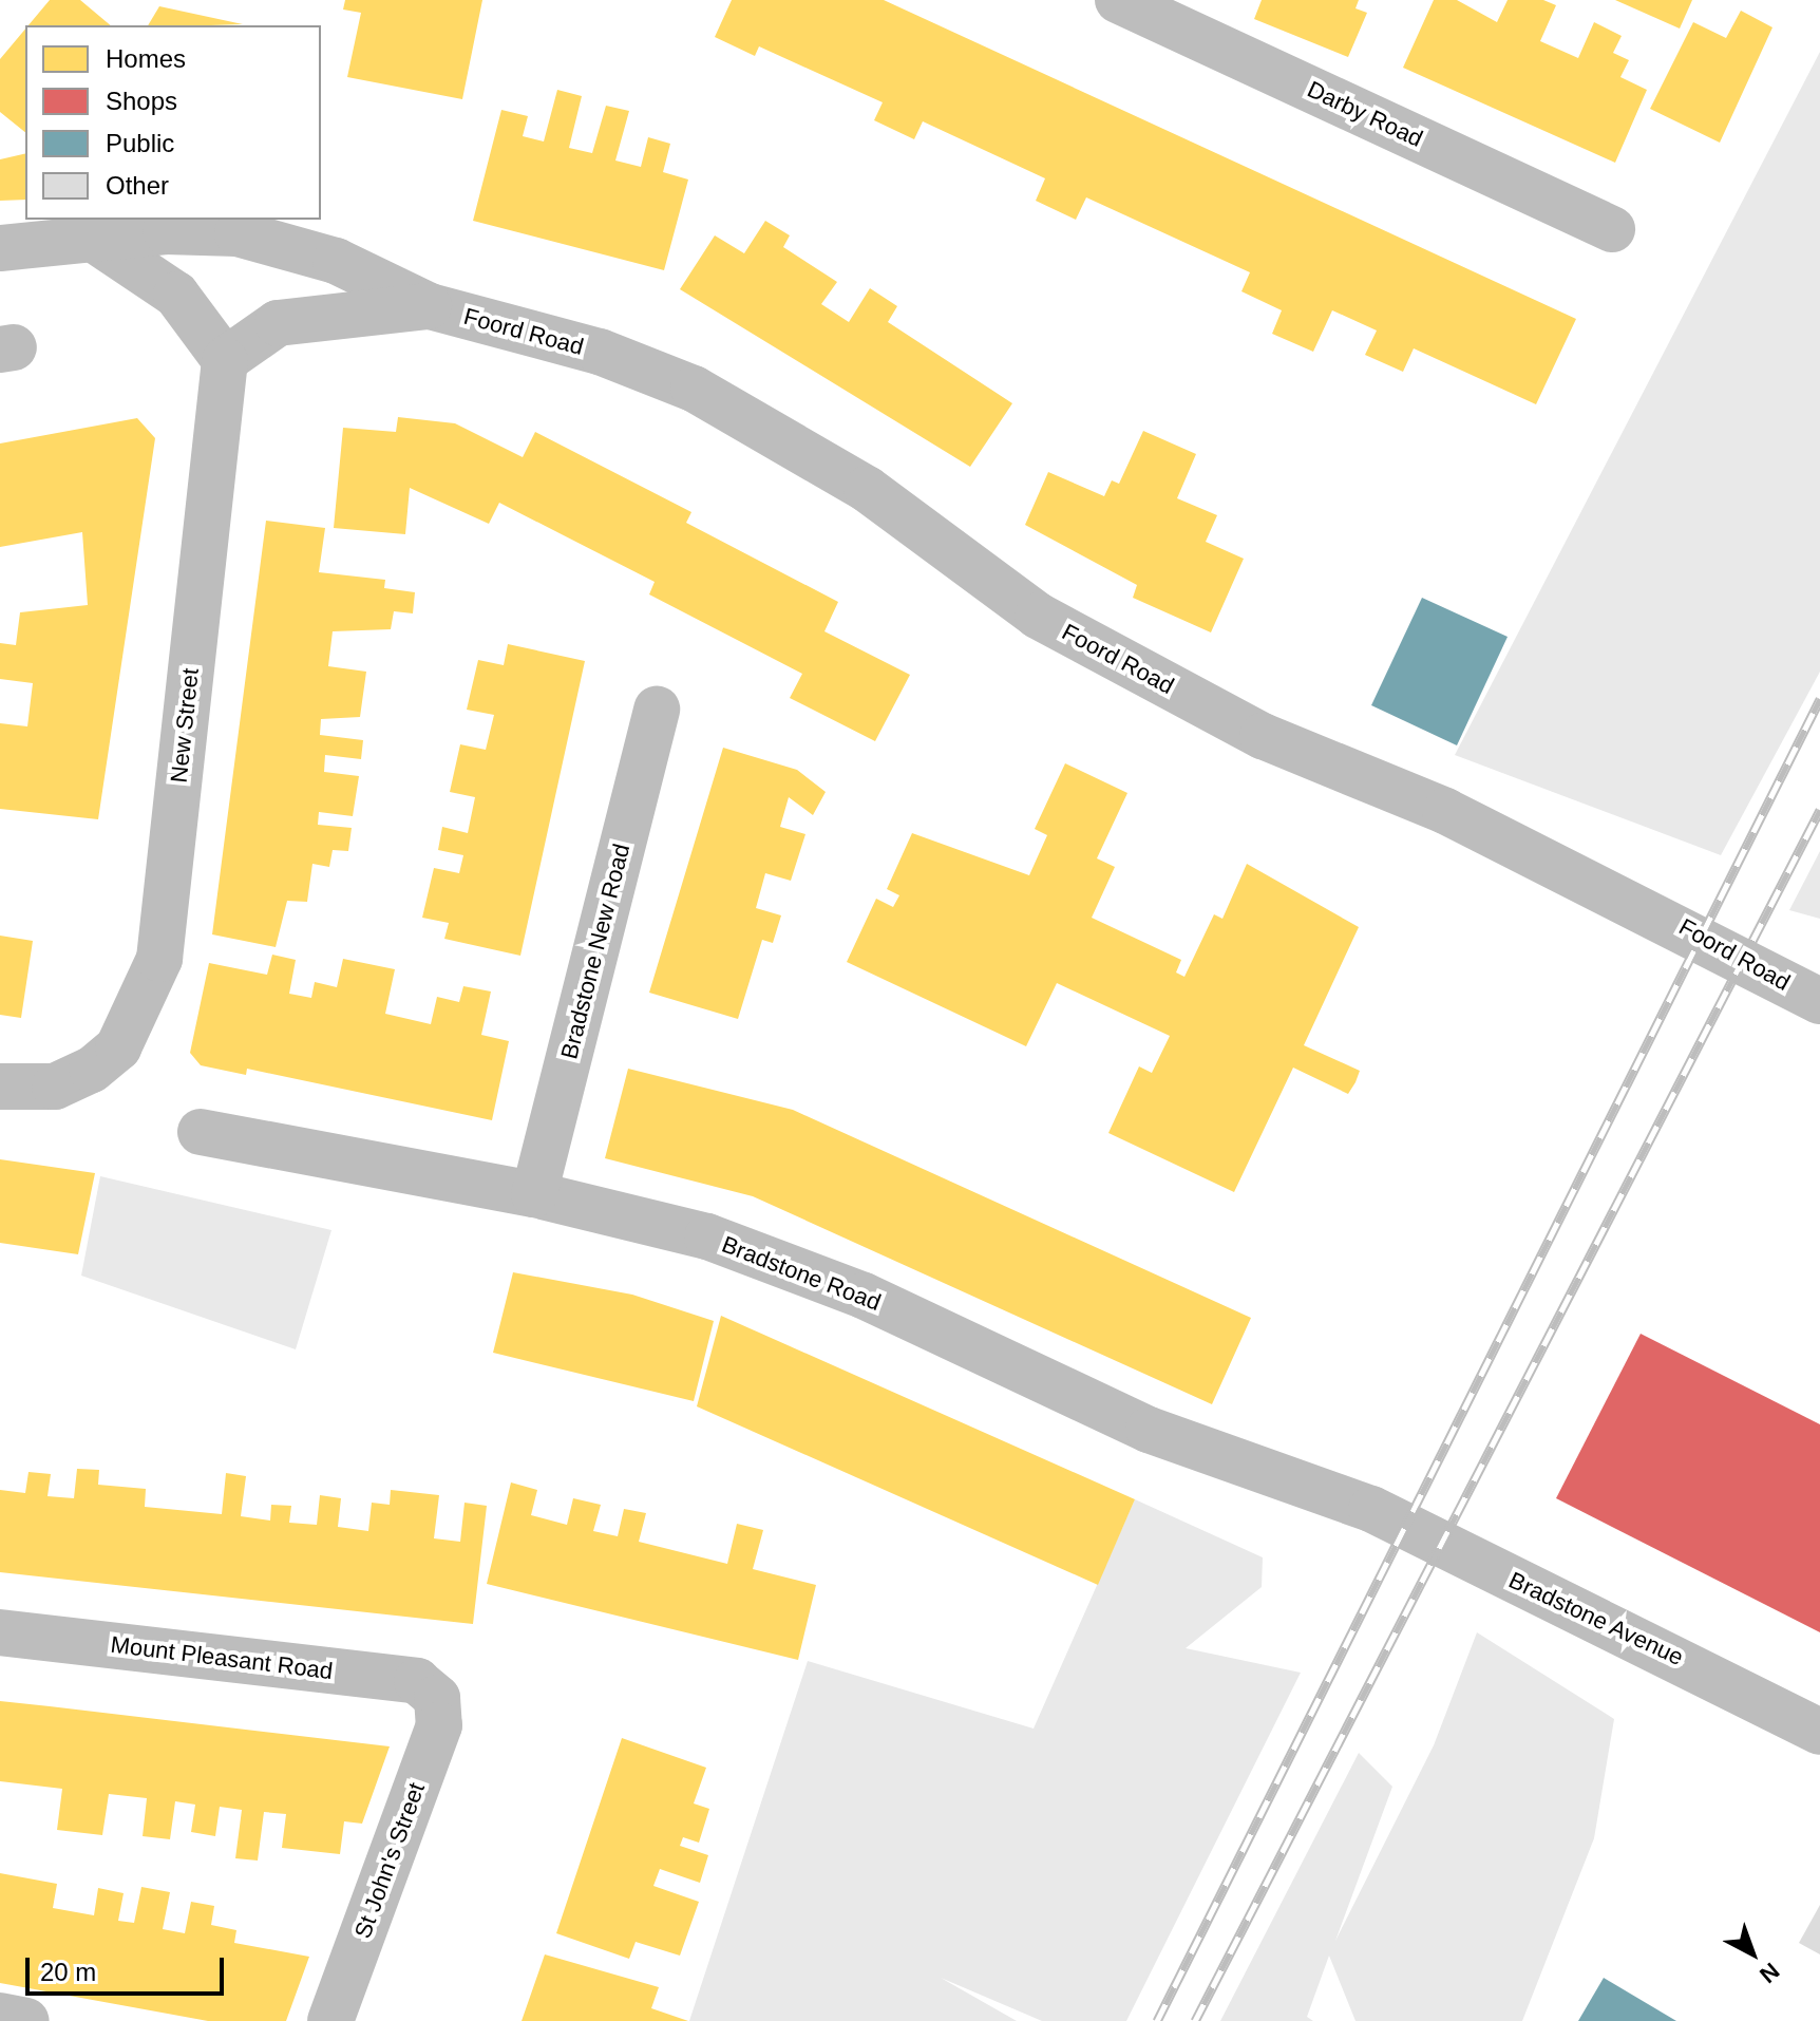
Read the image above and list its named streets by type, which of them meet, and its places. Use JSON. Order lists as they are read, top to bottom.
{
  "streets": {
    "street": [
      "Darby Road",
      "Foord Road",
      "New Street",
      "Bradstone New Road",
      "Bradstone Road",
      "Bradstone Avenue",
      "Mount Pleasant Road",
      "St John's Street"
    ]
  },
  "crossings": [
    ["Bradstone New Road", "Bradstone Road"],
    ["Bradstone Road", "Bradstone Avenue"],
    ["Mount Pleasant Road", "St John's Street"]
  ],
  "legend": [
    "Homes",
    "Shops",
    "Public",
    "Other"
  ],
  "scale_bar": "20 m",
  "north": "bottom right"
}
